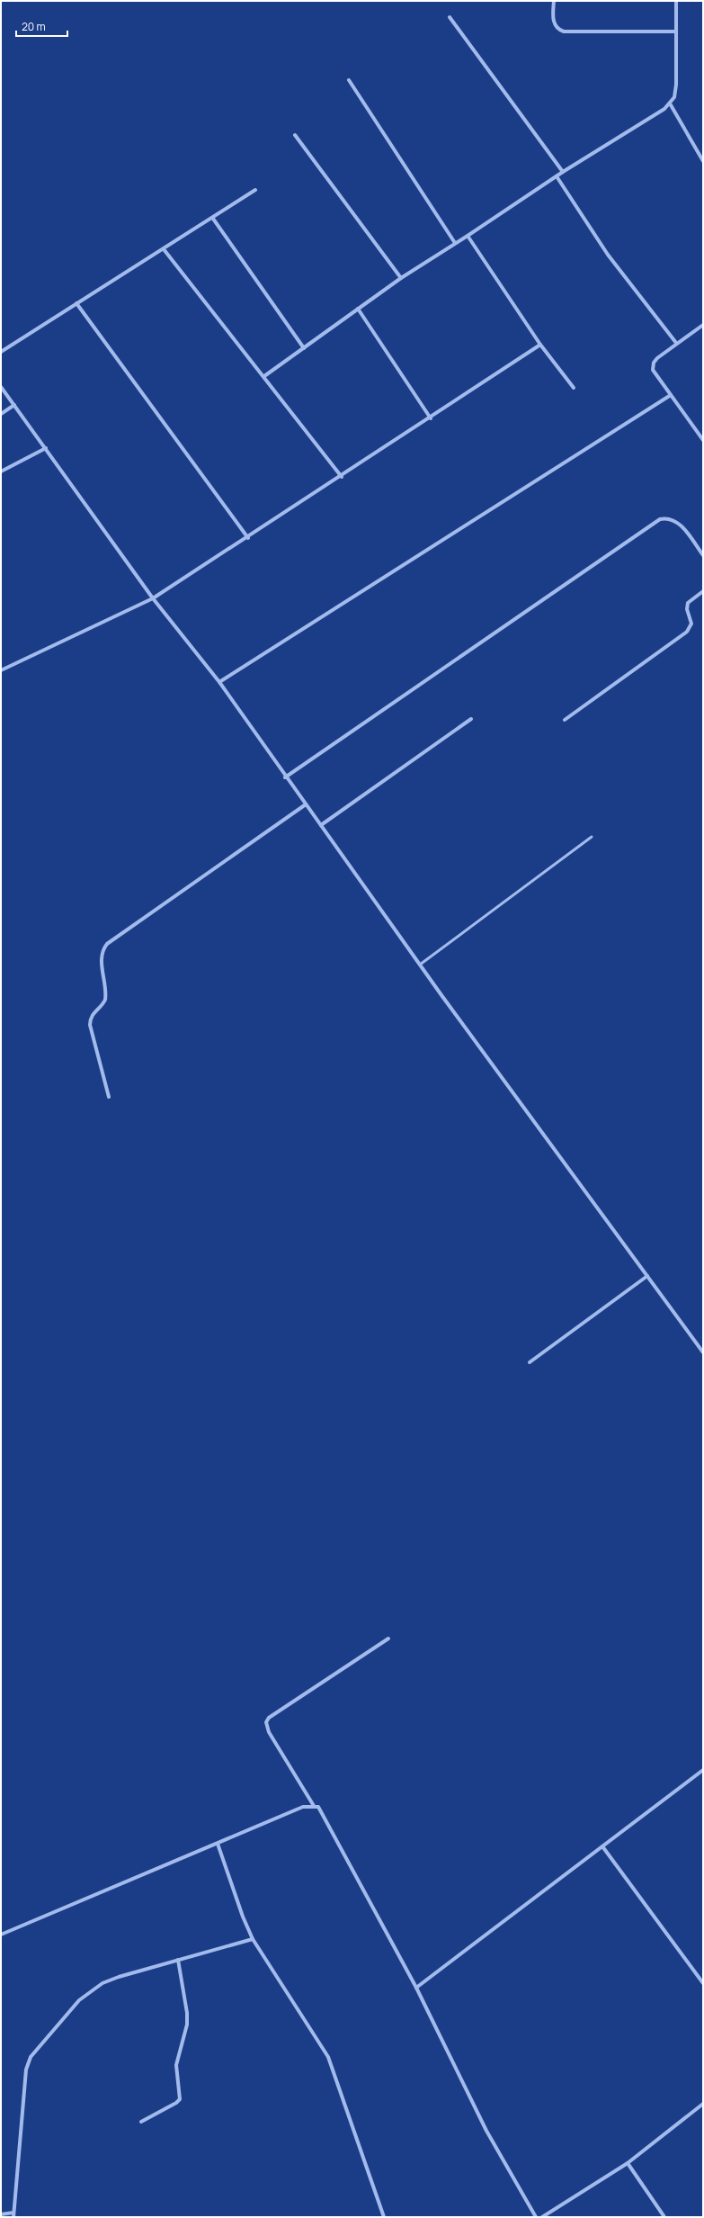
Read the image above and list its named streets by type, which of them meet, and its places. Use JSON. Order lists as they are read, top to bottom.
{
  "scale_bar": "20 m"
}
